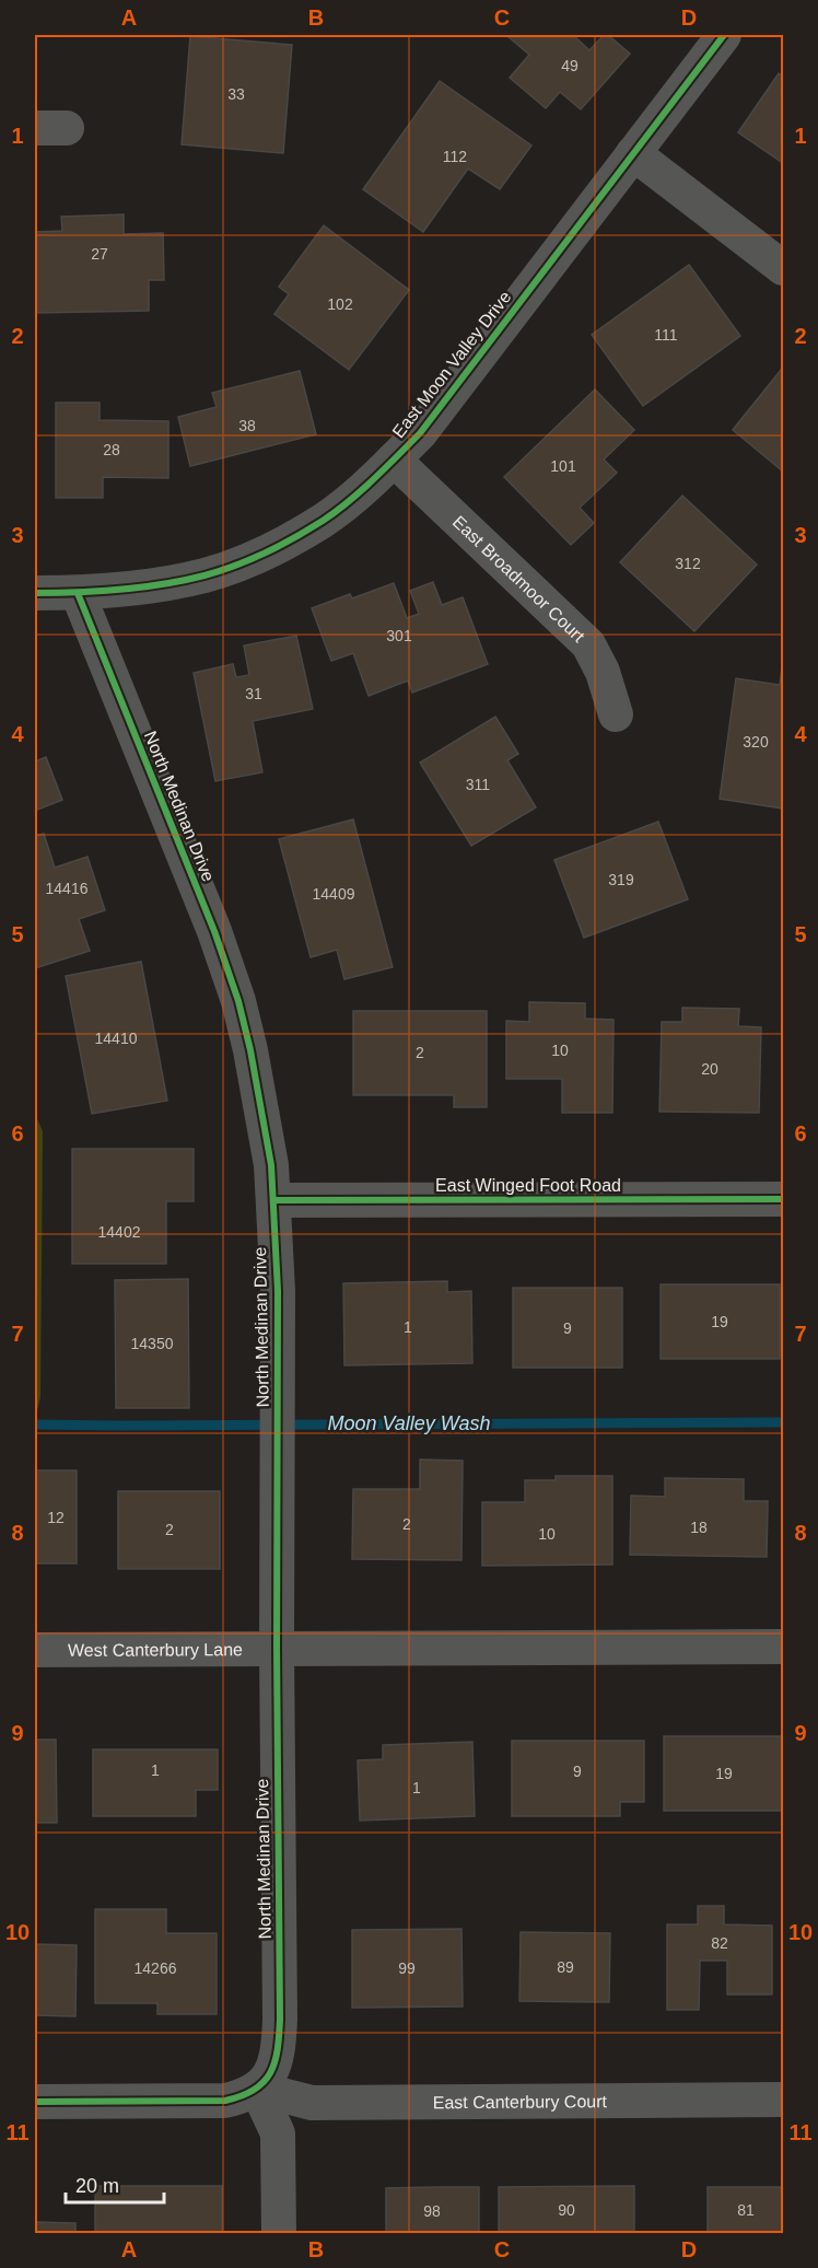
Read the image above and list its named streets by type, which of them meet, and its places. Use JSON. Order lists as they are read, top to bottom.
{
  "streets": {
    "street": [
      "East Moon Valley Drive",
      "East Broadmoor Court",
      "North Medinan Drive",
      "East Winged Foot Road",
      "West Canterbury Lane",
      "East Canterbury Court"
    ]
  },
  "crossings": [
    ["East Moon Valley Drive", "East Broadmoor Court"],
    ["East Moon Valley Drive", "North Medinan Drive"],
    ["North Medinan Drive", "East Winged Foot Road"],
    ["North Medinan Drive", "West Canterbury Lane"],
    ["North Medinan Drive", "East Canterbury Court"]
  ],
  "water": ["Moon Valley Wash"],
  "house_numbers": [
    "49",
    "33",
    "112",
    "27",
    "102",
    "111",
    "38",
    "28",
    "101",
    "312",
    "301",
    "31",
    "320",
    "311",
    "319",
    "14416",
    "14409",
    "14410",
    "10",
    "2",
    "20",
    "14402",
    "19",
    "1",
    "9",
    "14350",
    "12",
    "2",
    "18",
    "2",
    "10",
    "1",
    "9",
    "19",
    "1",
    "82",
    "89",
    "14266",
    "99",
    "90",
    "81",
    "98"
  ],
  "scale_bar": "20 m",
  "grid": {
    "columns": [
      "A",
      "B",
      "C",
      "D"
    ],
    "rows": [
      "1",
      "2",
      "3",
      "4",
      "5",
      "6",
      "7",
      "8",
      "9",
      "10",
      "11"
    ]
  }
}
